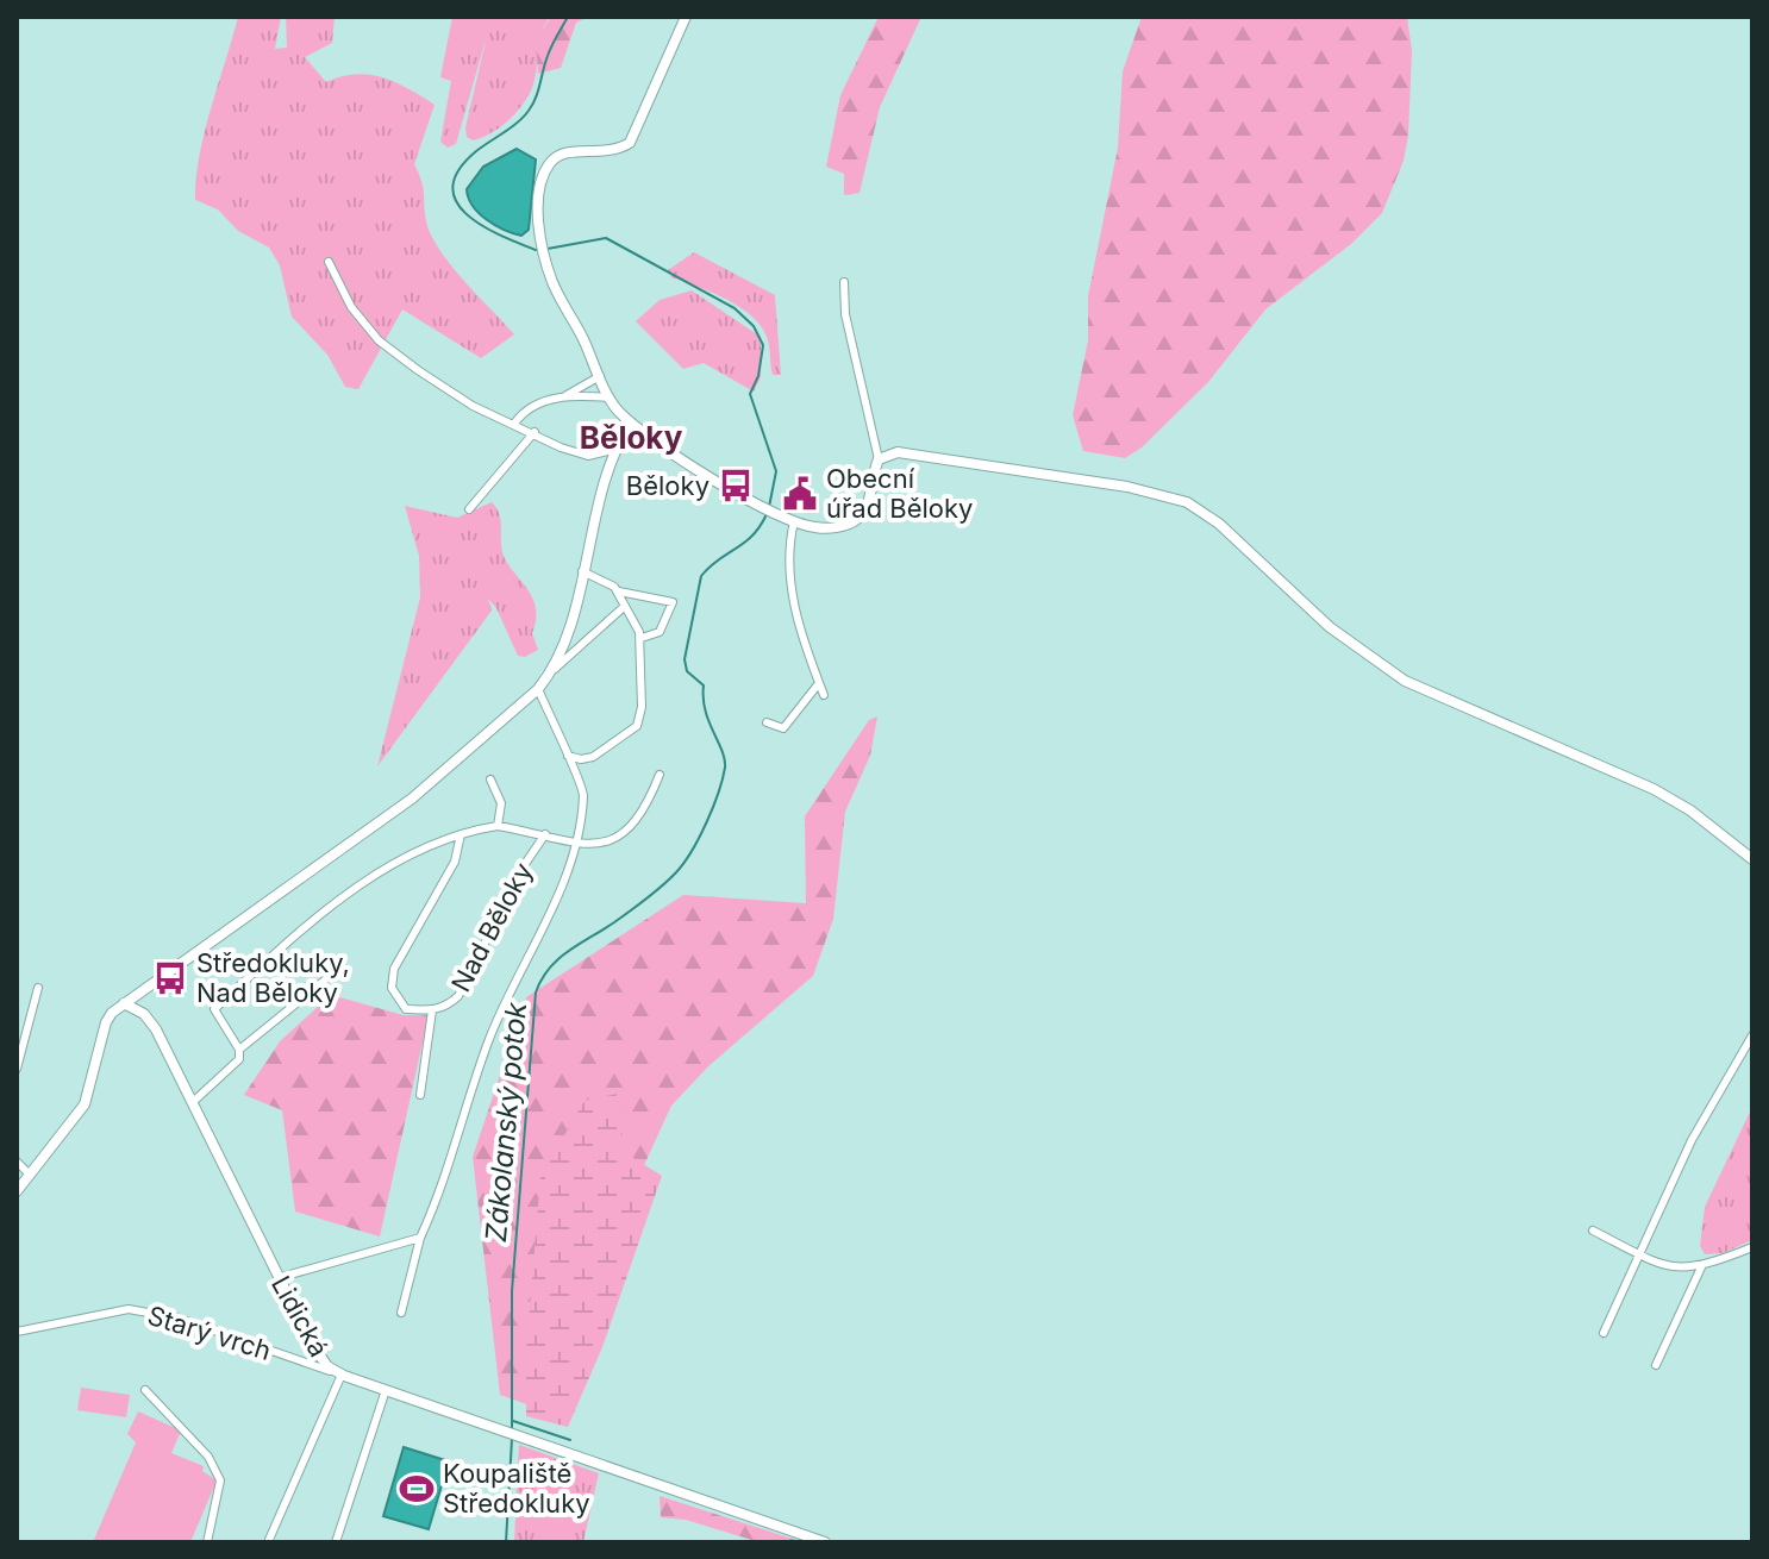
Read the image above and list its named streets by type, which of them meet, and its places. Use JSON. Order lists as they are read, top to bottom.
{
  "streets": {
    "street": ["Nad Běloky", "Lidická", "Starý vrch"]
  },
  "crossings": [
    ["Lidická", "Starý vrch"]
  ],
  "districts": ["Běloky"],
  "water": ["Zákolanský potok"],
  "places": {
    "bus stop": ["Běloky", "Středokluky, Nad Běloky"],
    "public building": ["Obecní úřad Běloky"],
    "sports": ["Koupaliště Středokluky"]
  }
}
